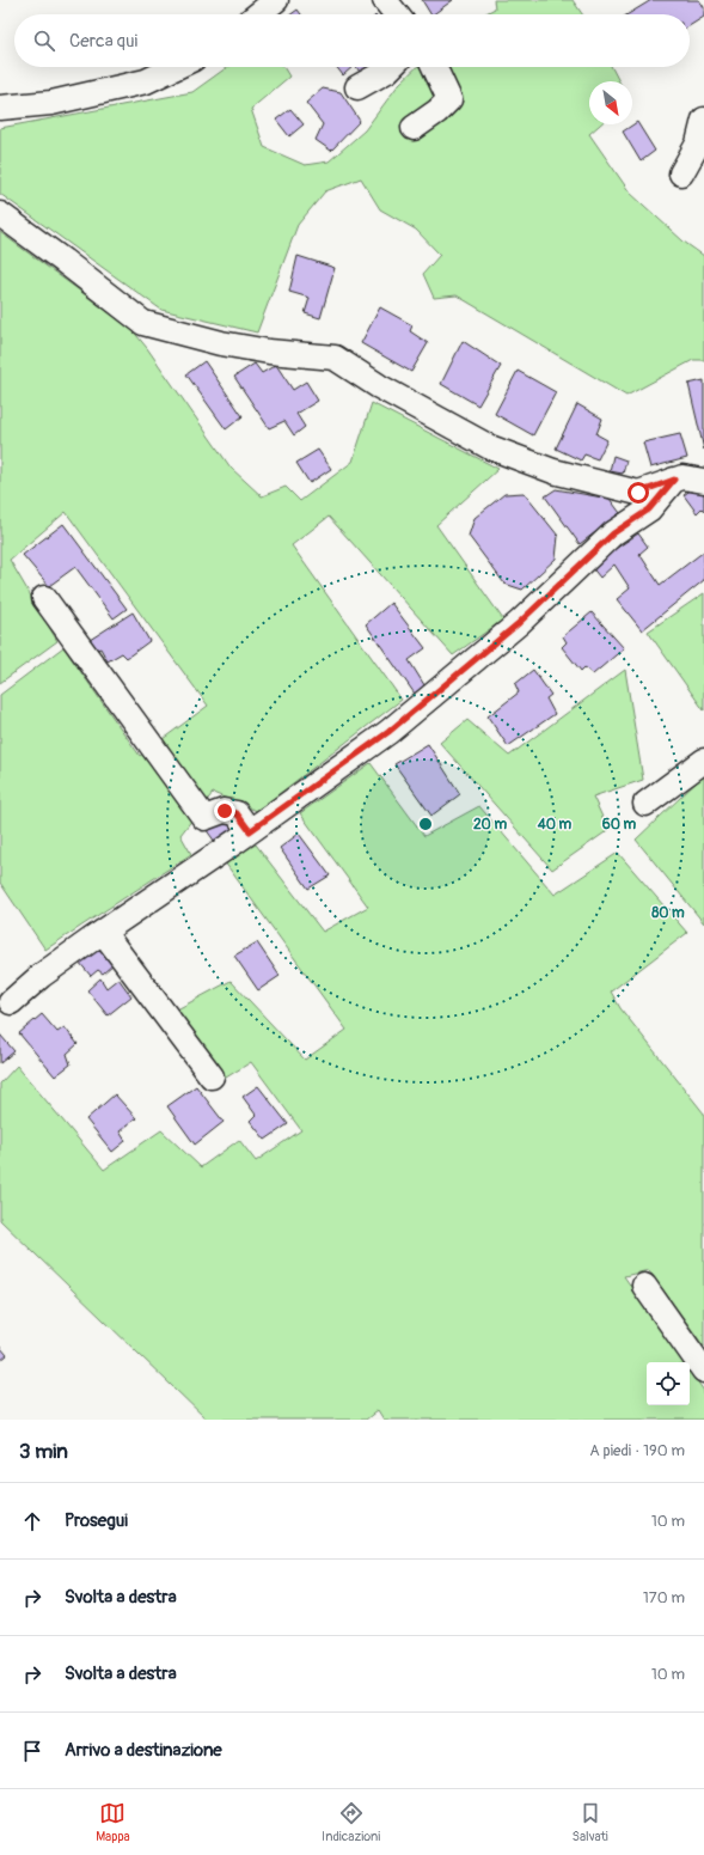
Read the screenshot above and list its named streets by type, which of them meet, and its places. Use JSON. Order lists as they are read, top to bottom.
{
  "north": "bottom right",
  "page": {
    "search": "Cerca qui",
    "heading": ["3 min", "A piedi · 190 m"],
    "list": [
      ["Prosegui", "10 m"],
      ["Svolta a destra", "170 m"],
      ["Svolta a destra", "10 m"],
      "Arrivo a destinazione"
    ],
    "nav": ["Mappa", "Indicazioni", "Salvati"]
  },
  "rings": [
    "20 m",
    "40 m",
    "60 m",
    "80 m"
  ]
}
